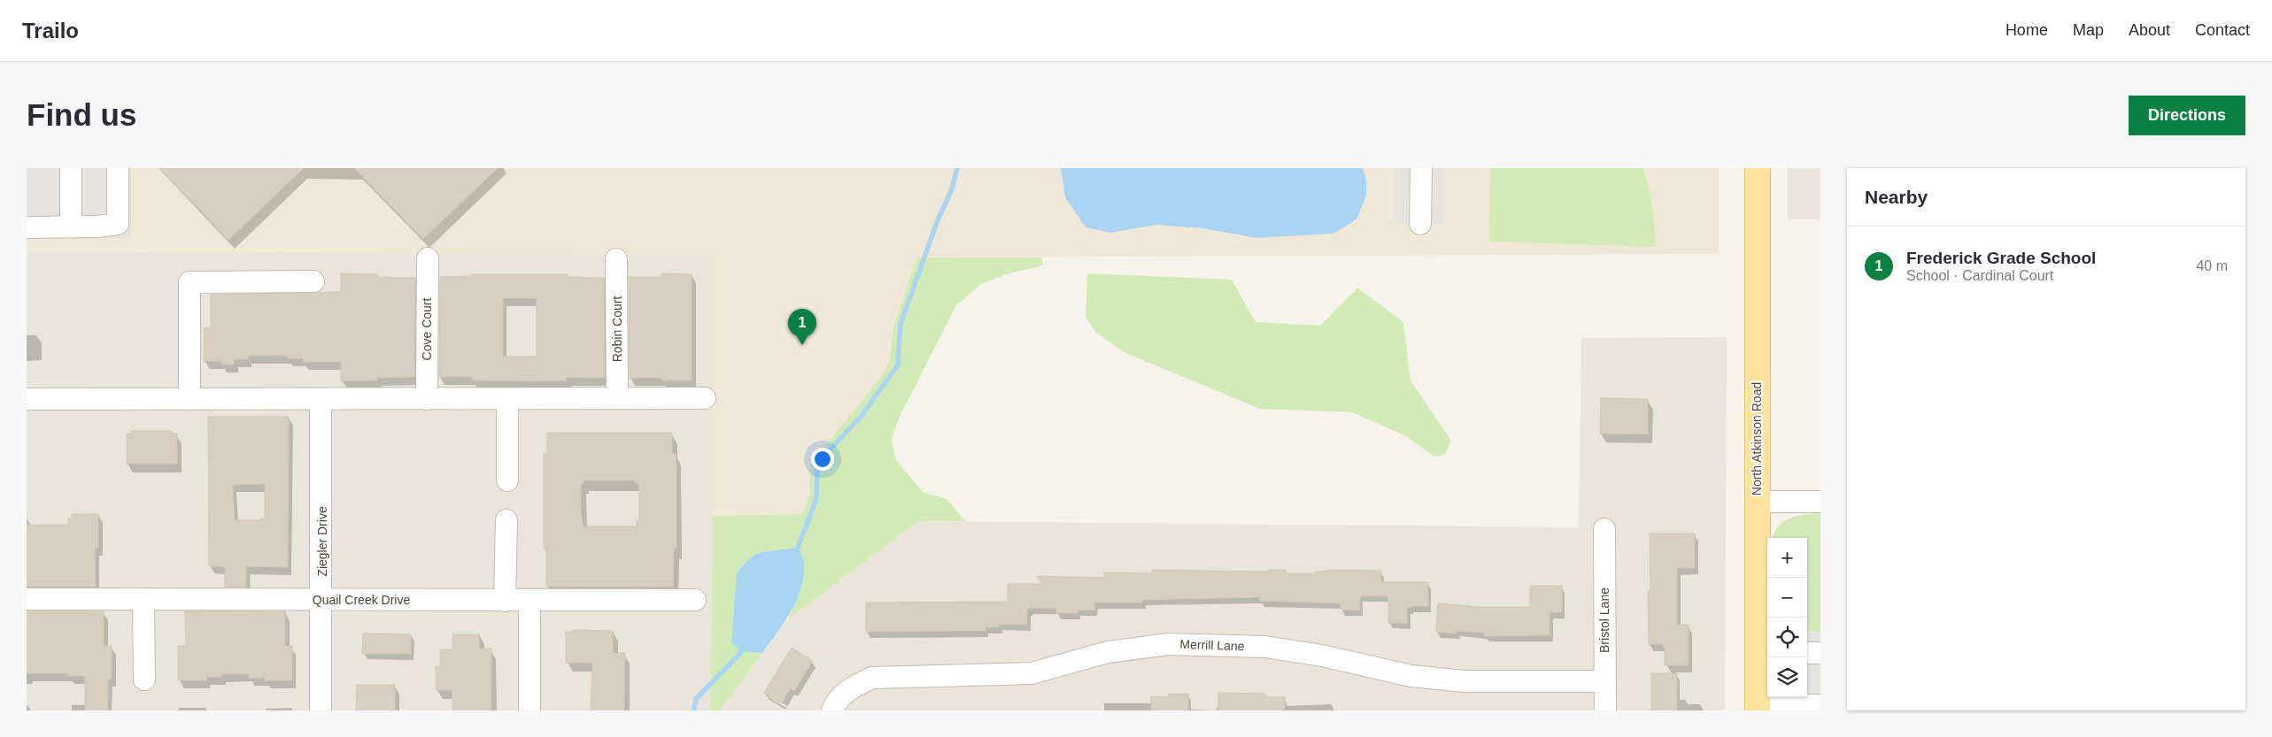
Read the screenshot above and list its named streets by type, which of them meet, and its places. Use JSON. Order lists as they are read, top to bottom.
{
  "streets": {
    "main road": ["North Atkinson Road"],
    "street": [
      "Cove Court",
      "Robin Court",
      "Ziegler Drive",
      "Quail Creek Drive",
      "Bristol Lane",
      "Merrill Lane"
    ]
  },
  "crossings": [
    ["Ziegler Drive", "Quail Creek Drive"],
    ["Bristol Lane", "Merrill Lane"]
  ],
  "page": {
    "header": "Trailo",
    "nav": [
      "Home",
      "Map",
      "About",
      "Contact"
    ],
    "buttons": "Directions",
    "title": "Find us",
    "heading": "Nearby",
    "list": [
      {
        "mark": "1",
        "name": "Frederick Grade School",
        "note": "School · Cardinal Court",
        "value": "40 m"
      }
    ],
    "pins": "1",
    "map_buttons": ["+", "−"]
  }
}
